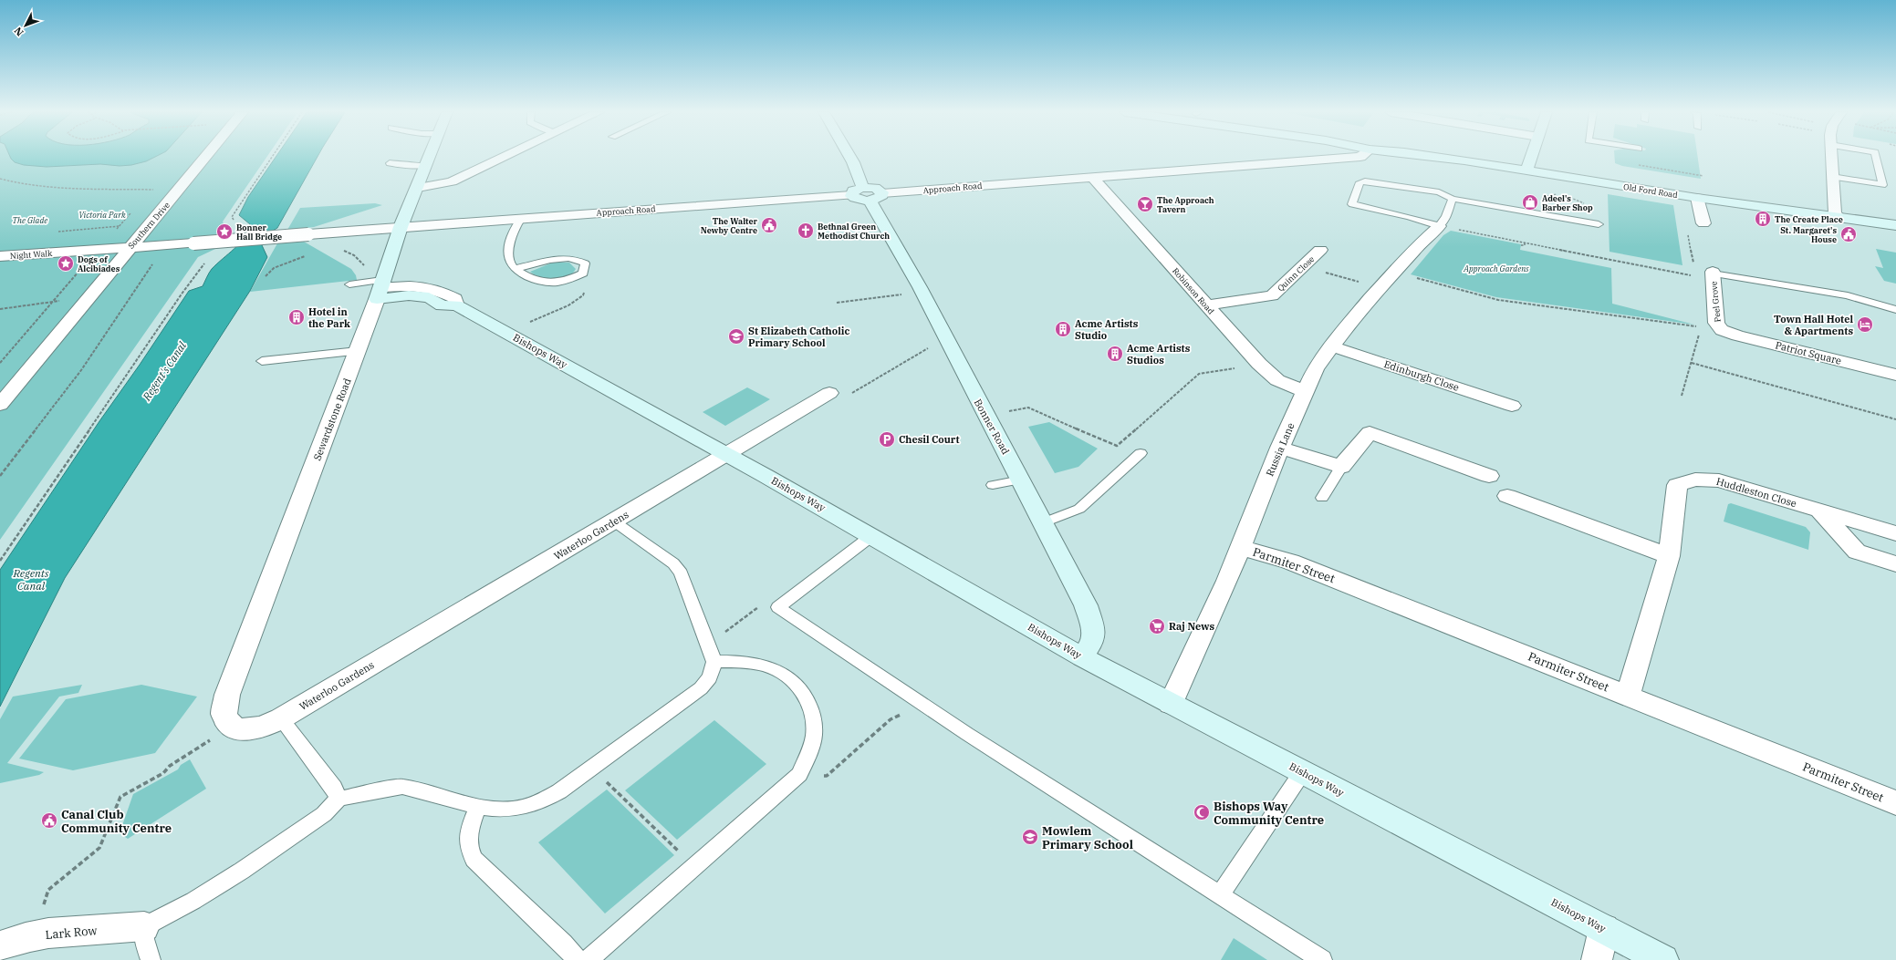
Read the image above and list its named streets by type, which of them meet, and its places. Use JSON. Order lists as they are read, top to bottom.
{
  "streets": {
    "main road": [
      "Approach Road",
      "Old Ford Road",
      "Bishops Way",
      "Sewardstone Road",
      "Bonner Road"
    ],
    "street": [
      "Southern Drive",
      "Night Walk",
      "Quinn Close",
      "Robinson Road",
      "Peel Grove",
      "Patriot Square",
      "Edinburgh Close",
      "Russia Lane",
      "Huddleston Close",
      "Waterloo Gardens",
      "Parmiter Street",
      "Lark Row"
    ]
  },
  "crossings": [
    ["Approach Road", "Night Walk"],
    ["Approach Road", "Robinson Road"],
    ["Approach Road", "Sewardstone Road"],
    ["Approach Road", "Bonner Road"],
    ["Southern Drive", "Night Walk"],
    ["Quinn Close", "Robinson Road"],
    ["Robinson Road", "Russia Lane"],
    ["Peel Grove", "Patriot Square"],
    ["Bishops Way", "Sewardstone Road"],
    ["Bishops Way", "Bonner Road"],
    ["Bishops Way", "Russia Lane"],
    ["Bishops Way", "Waterloo Gardens"],
    ["Edinburgh Close", "Russia Lane"],
    ["Sewardstone Road", "Waterloo Gardens"],
    ["Russia Lane", "Parmiter Street"],
    ["Huddleston Close", "Parmiter Street"]
  ],
  "water": ["Regent's Canal", "Regents Canal"],
  "parks": ["Victoria Park", "The Glade", "Approach Gardens"],
  "places": {
    "shop": ["Adeel's Barber Shop"],
    "bar": ["The Approach Tavern"],
    "building": [
      "The Create Place",
      "Hotel in the Park",
      "Acme Artists Studio",
      "Acme Artists Studios"
    ],
    "public building": ["The Walter Newby Centre", "St. Margaret's House", "Canal Club Community Centre"],
    "church": ["Bethnal Green Methodist Church"],
    "place": ["Bonner Hall Bridge", "Dogs of Alcibiades"],
    "hotel": ["Town Hall Hotel & Apartments"],
    "school or university": ["St Elizabeth Catholic Primary School", "Mowlem Primary School"],
    "parking": ["Chesil Court"],
    "supermarket": ["Raj News"],
    "mosque": ["Bishops Way Community Centre"]
  },
  "north": "bottom left"
}
